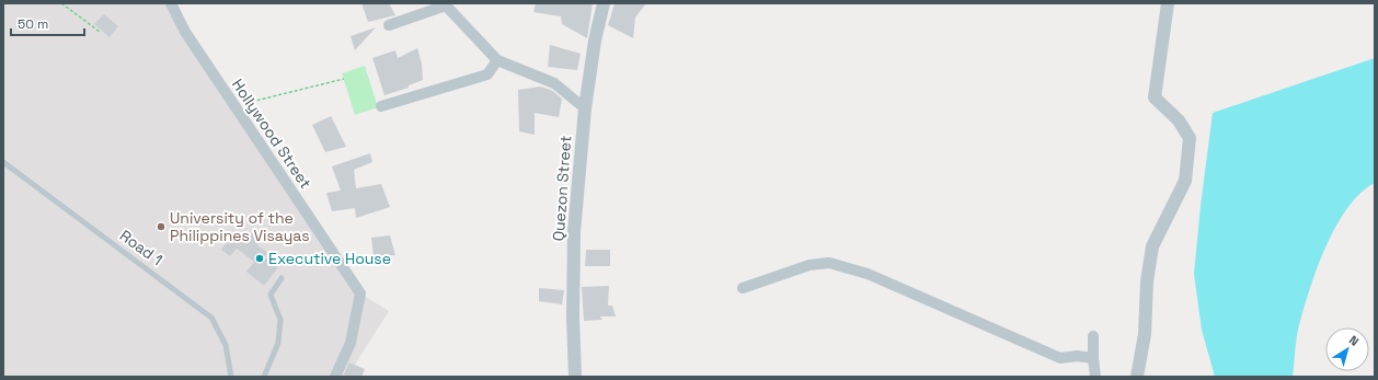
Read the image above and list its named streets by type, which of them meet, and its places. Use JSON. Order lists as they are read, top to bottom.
{
  "streets": {
    "street": ["Hollywood Street", "Quezon Street"],
    "lane": ["Road 1"]
  },
  "places": ["University of the Philippines Visayas", "Executive House"],
  "scale_bar": "50 m",
  "north": "top right"
}
